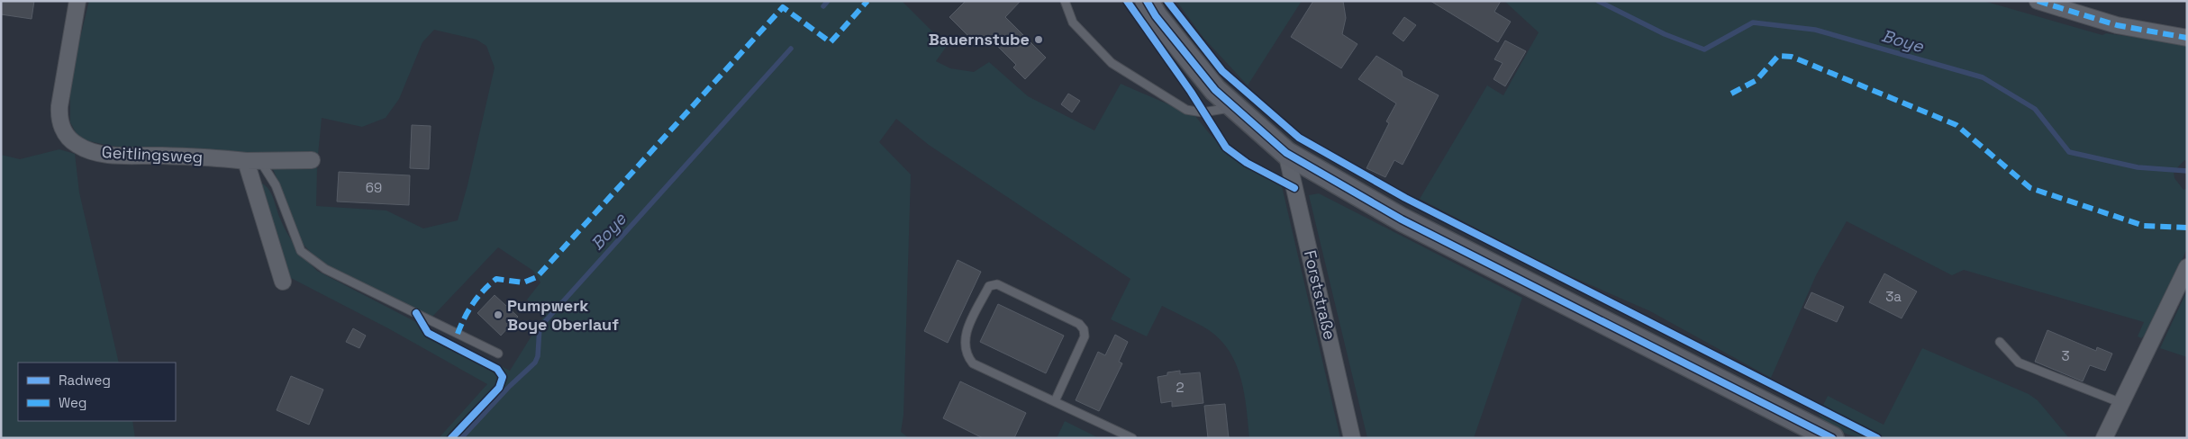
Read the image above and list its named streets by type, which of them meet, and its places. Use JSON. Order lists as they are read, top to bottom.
{
  "streets": {
    "street": ["Geitlingsweg", "Forststraße"]
  },
  "water": ["Boye"],
  "places": ["Bauernstube", "Pumpwerk Boye Oberlauf"],
  "house_numbers": [
    "69",
    "3a",
    "3",
    "2"
  ],
  "legend": ["Radweg", "Weg"]
}
